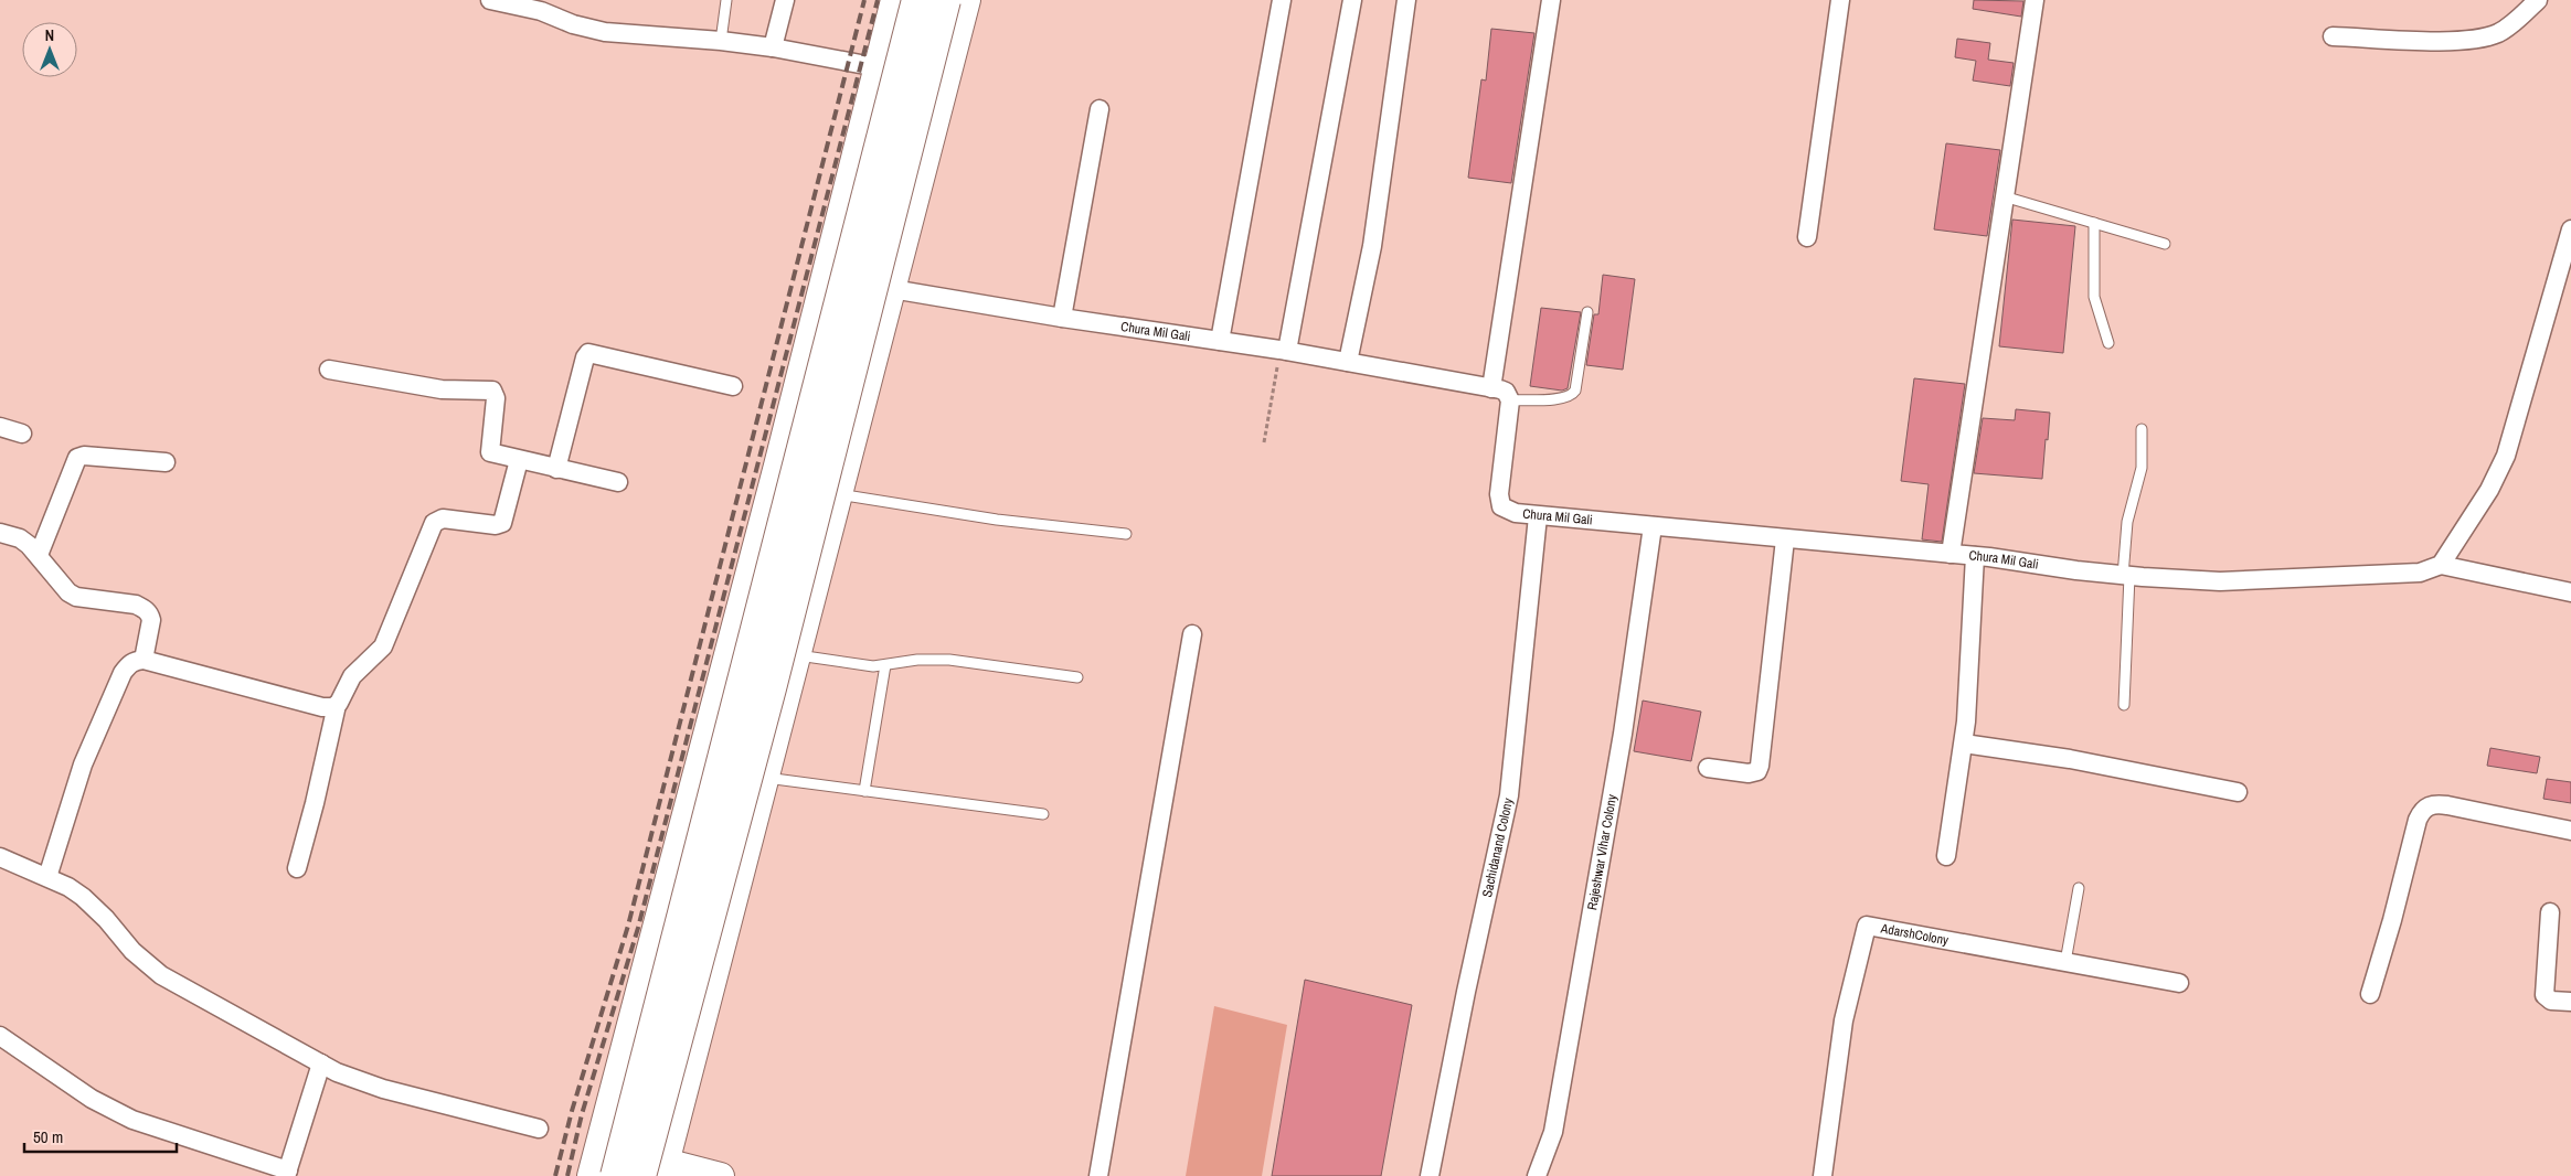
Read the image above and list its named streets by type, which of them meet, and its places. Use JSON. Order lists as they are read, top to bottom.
{
  "streets": {
    "street": [
      "Chura Mil Gali",
      "Sachidanand Colony",
      "Rajeshwar Vihar Colony",
      "AdarshColony"
    ]
  },
  "crossings": [
    ["Chura Mil Gali", "Sachidanand Colony"],
    ["Chura Mil Gali", "Rajeshwar Vihar Colony"]
  ],
  "scale_bar": "50 m",
  "north": "top"
}
